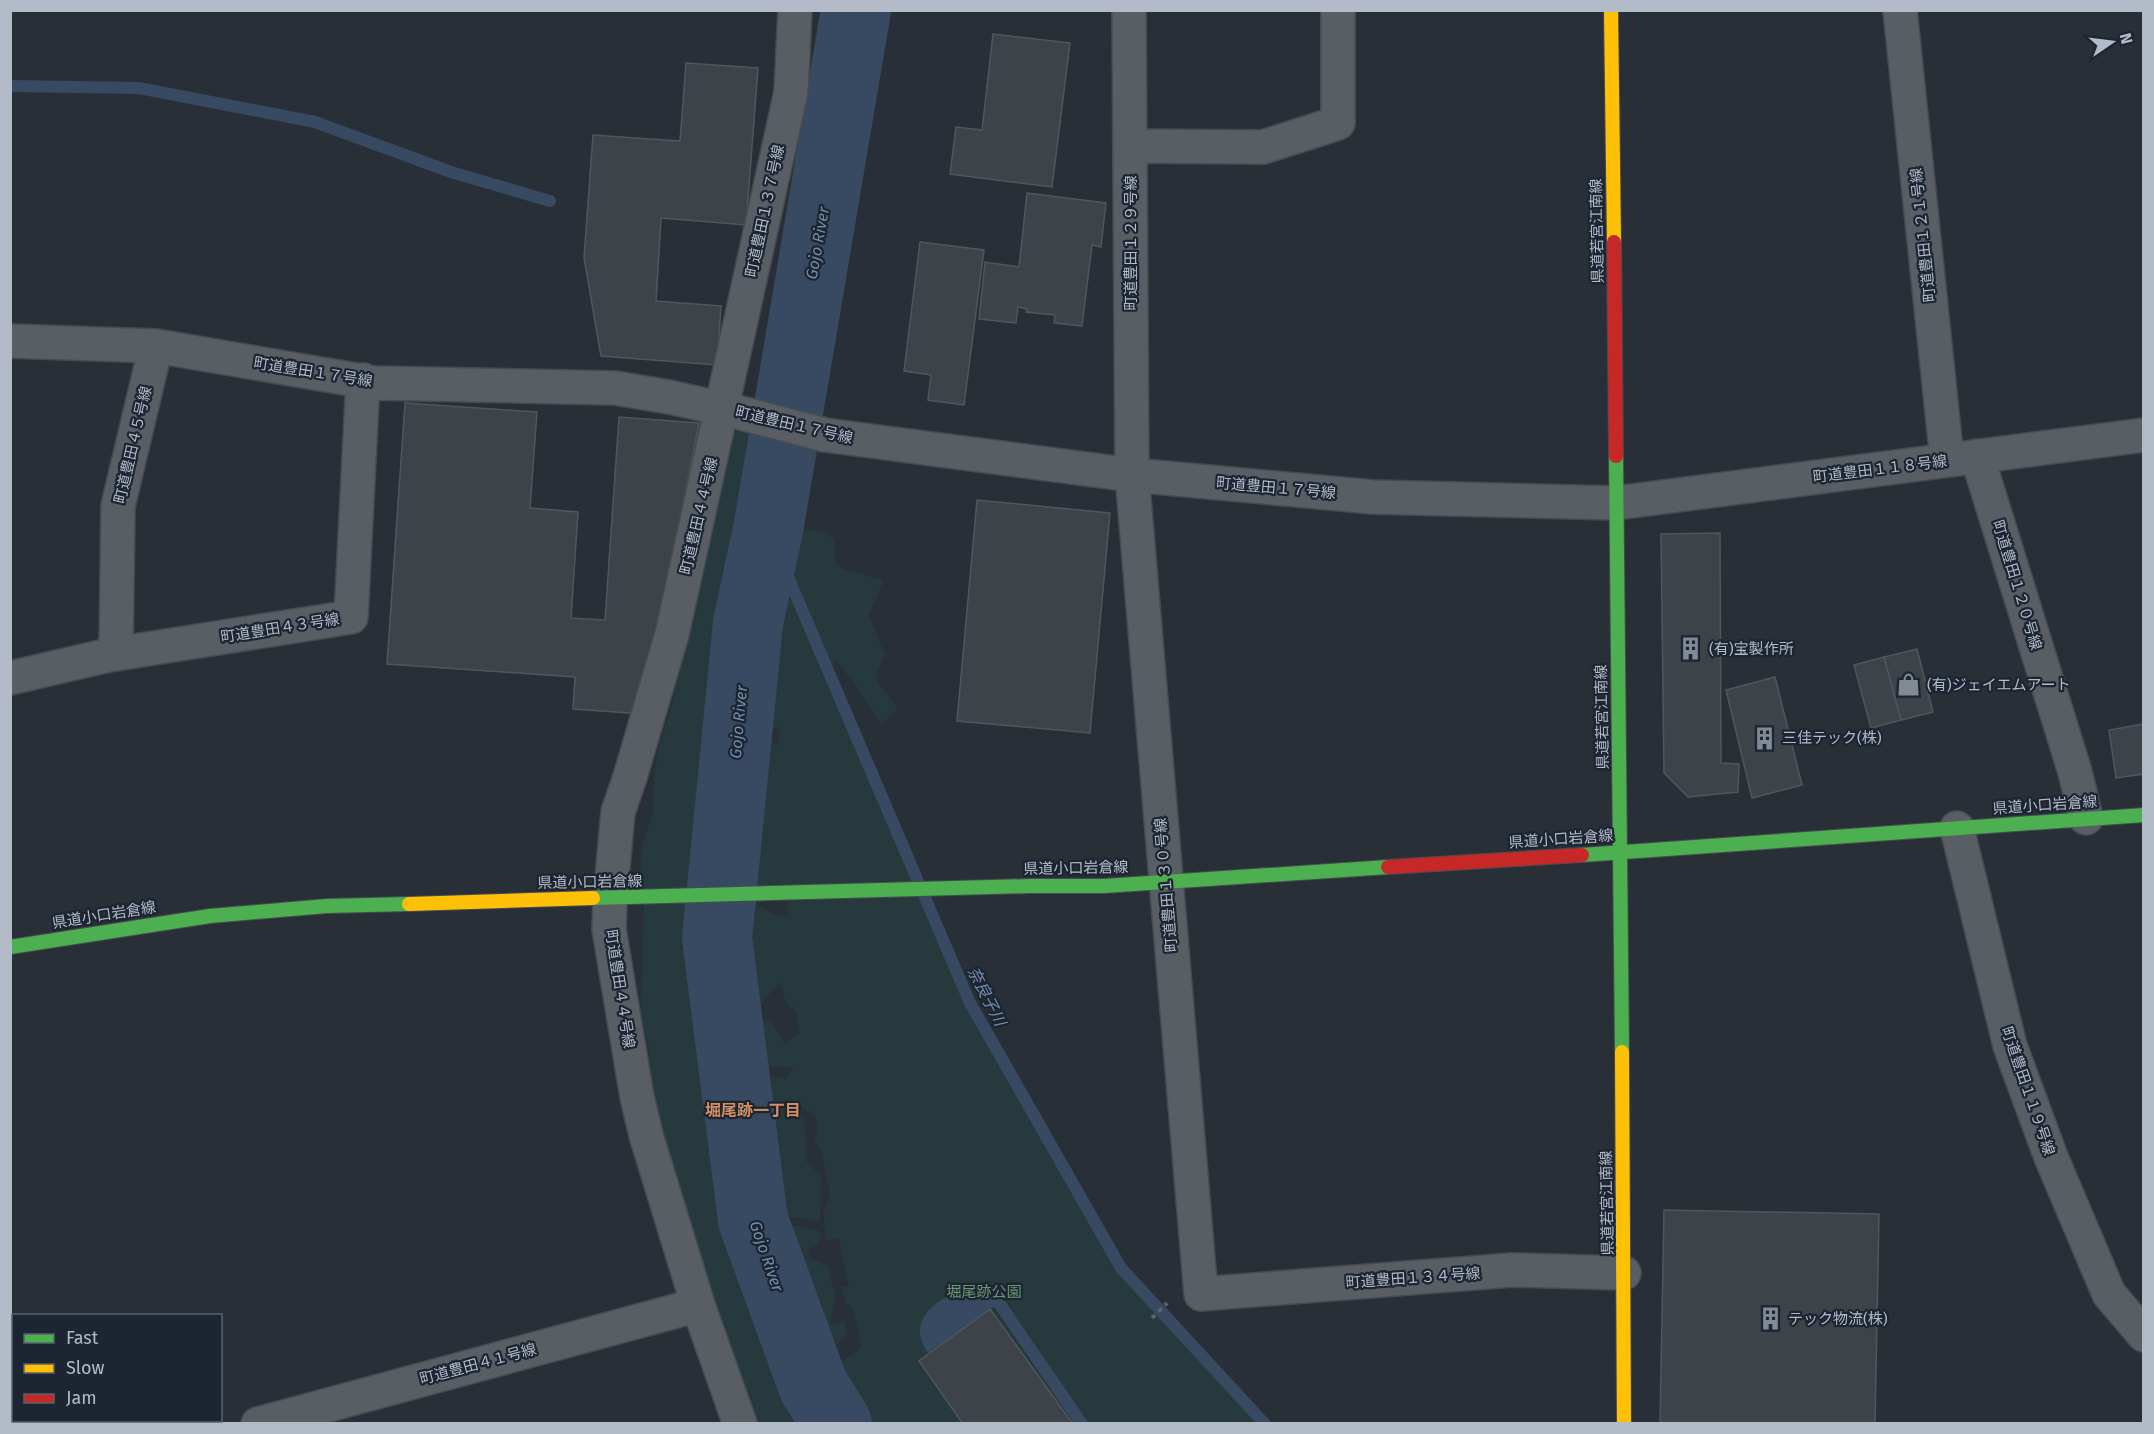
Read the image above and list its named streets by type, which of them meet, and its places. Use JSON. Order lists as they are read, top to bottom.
{
  "streets": {
    "main road": ["県道若宮江南線", "県道小口岩倉線"],
    "street": [
      "町道豊田１３７号線",
      "町道豊田１２１号線",
      "町道豊田１２９号線",
      "町道豊田１７号線",
      "町道豊田４５号線",
      "町道豊田１１８号線",
      "町道豊田４４号線",
      "町道豊田１２０号線",
      "町道豊田４３号線",
      "町道豊田１３０号線",
      "町道豊田１１９号線",
      "町道豊田１３４号線",
      "町道豊田４１号線"
    ]
  },
  "crossings": [
    ["町道豊田１３７号線", "町道豊田１７号線"],
    ["町道豊田１３７号線", "町道豊田４４号線"],
    ["県道若宮江南線", "町道豊田１７号線"],
    ["県道若宮江南線", "町道豊田１１８号線"],
    ["県道若宮江南線", "県道小口岩倉線"],
    ["県道若宮江南線", "町道豊田１３４号線"],
    ["町道豊田１２１号線", "町道豊田１１８号線"],
    ["町道豊田１２１号線", "町道豊田１２０号線"],
    ["町道豊田１２９号線", "町道豊田１７号線"],
    ["町道豊田１２９号線", "町道豊田１３０号線"],
    ["町道豊田１７号線", "町道豊田４５号線"],
    ["町道豊田１７号線", "町道豊田１１８号線"],
    ["町道豊田１７号線", "町道豊田４４号線"],
    ["町道豊田１７号線", "町道豊田４３号線"],
    ["町道豊田１７号線", "町道豊田１３０号線"],
    ["町道豊田４５号線", "町道豊田４３号線"],
    ["町道豊田１１８号線", "町道豊田１２０号線"],
    ["町道豊田４４号線", "県道小口岩倉線"],
    ["町道豊田４４号線", "町道豊田４１号線"],
    ["町道豊田１２０号線", "県道小口岩倉線"],
    ["県道小口岩倉線", "町道豊田１３０号線"],
    ["県道小口岩倉線", "町道豊田１１９号線"],
    ["町道豊田１３０号線", "町道豊田１３４号線"]
  ],
  "districts": ["堀尾跡一丁目"],
  "water": ["Gojo River", "奈良子川"],
  "parks": ["堀尾跡公園"],
  "places": {
    "building": ["(有)宝製作所", "三佳テック(株)", "テック物流(株)"],
    "shop": ["(有)ジェイエムアート"]
  },
  "legend": ["Fast", "Slow", "Jam"],
  "north": "right"
}
